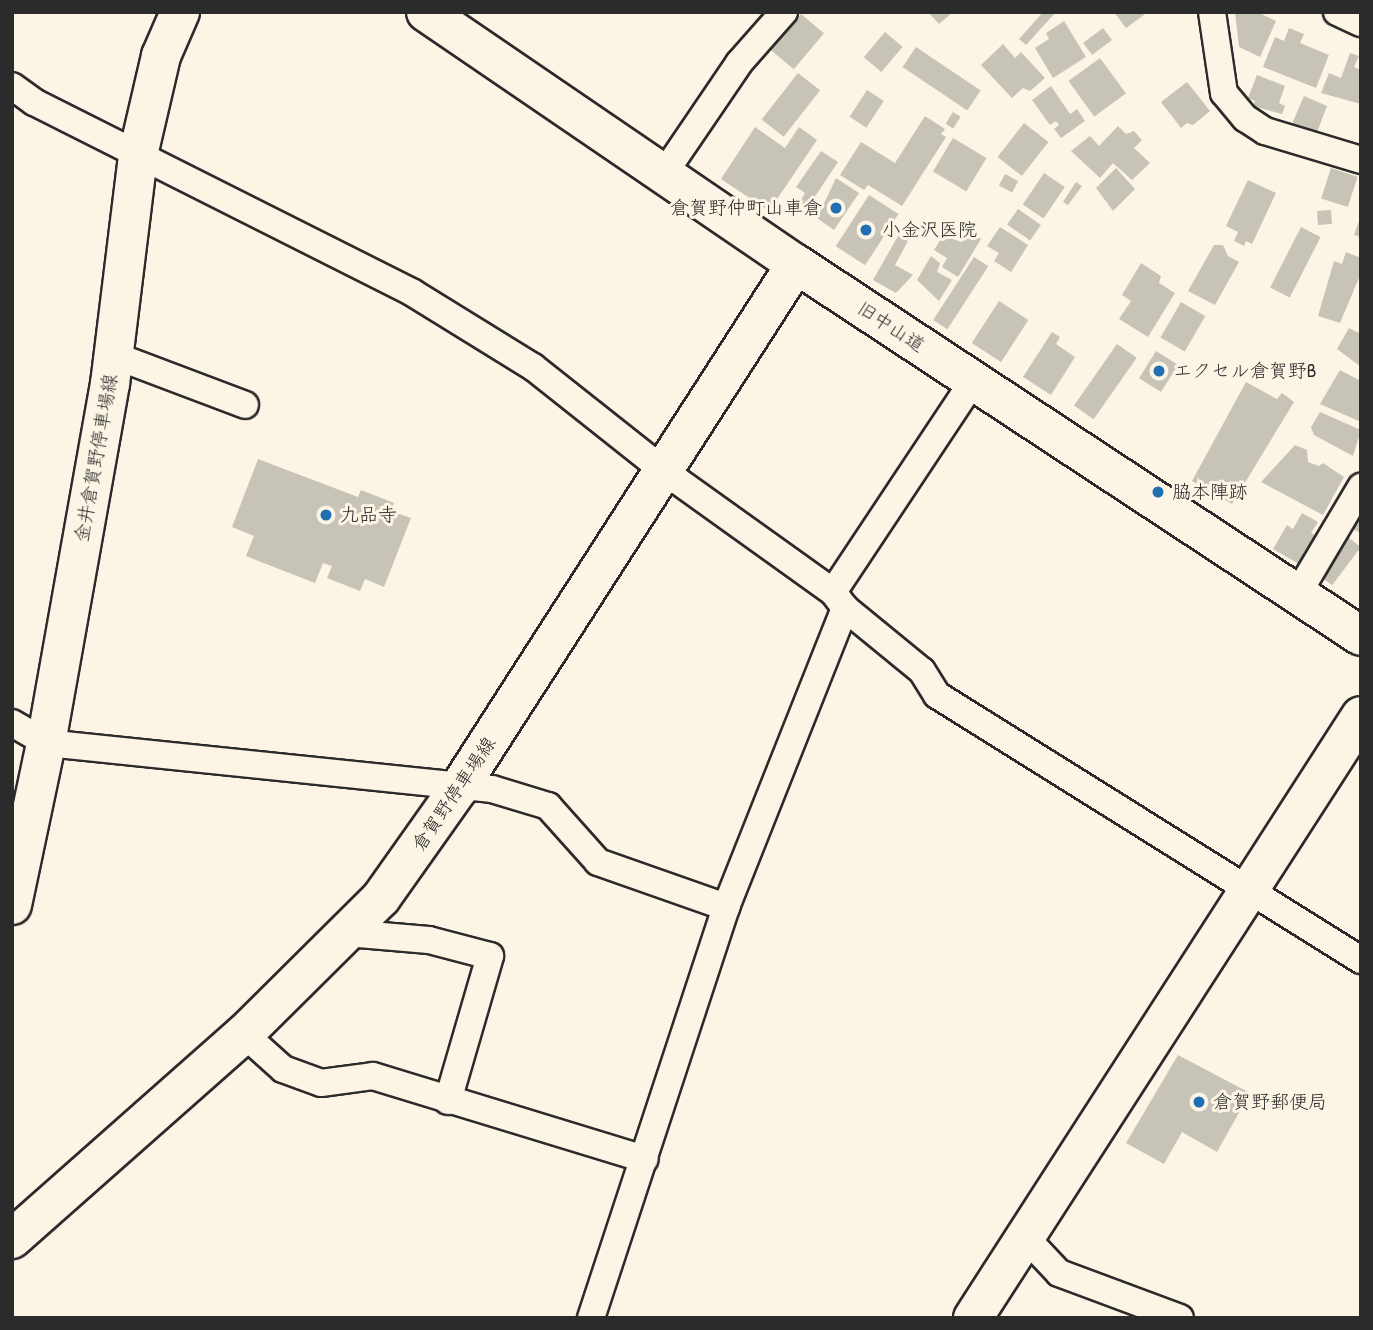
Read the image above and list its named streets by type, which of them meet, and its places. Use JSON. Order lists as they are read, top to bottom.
{
  "streets": {
    "main road": ["旧中山道", "金井倉賀野停車場線", "倉賀野停車場線"]
  },
  "crossings": [
    ["旧中山道", "倉賀野停車場線"]
  ],
  "places": [
    "倉賀野仲町山車倉",
    "小金沢医院",
    "エクセル倉賀野B",
    "脇本陣跡",
    "九品寺",
    "倉賀野郵便局"
  ]
}
